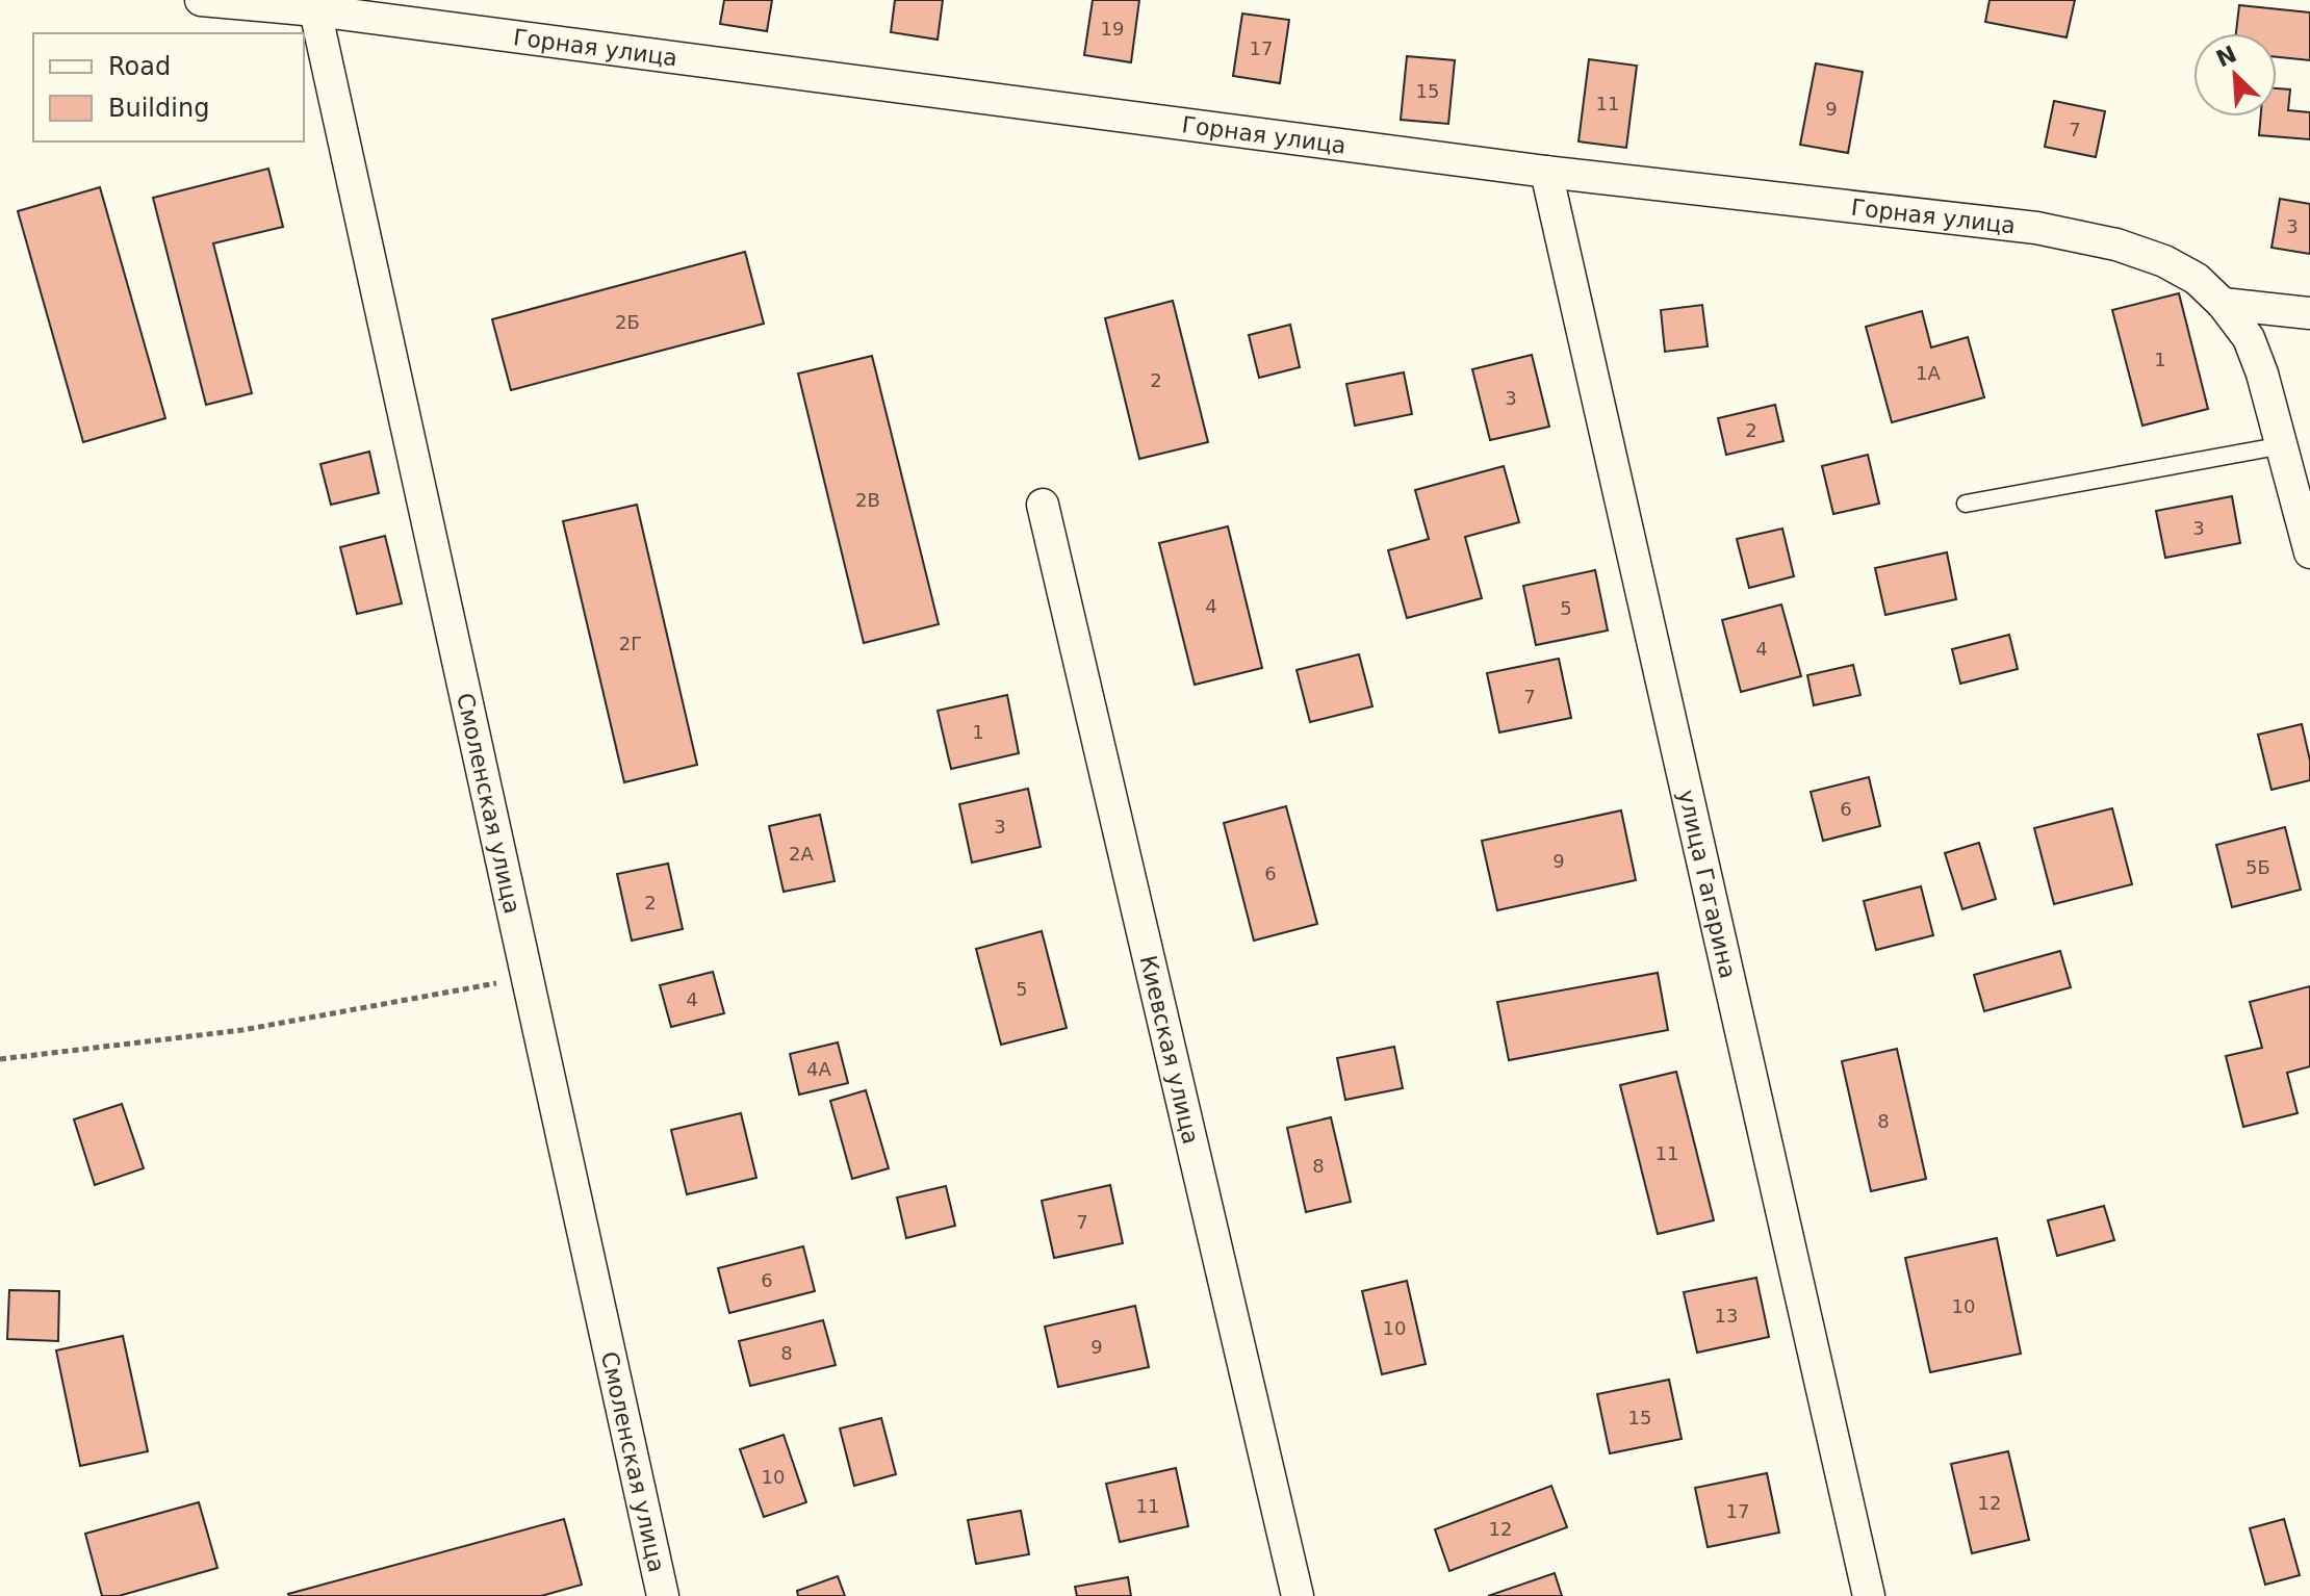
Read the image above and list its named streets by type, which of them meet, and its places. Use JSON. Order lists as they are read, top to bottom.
{
  "streets": {
    "street": [
      "Горная улица",
      "Смоленская улица",
      "улица Гагарина",
      "Киевская улица"
    ]
  },
  "crossings": [
    ["Горная улица", "Смоленская улица"],
    ["Горная улица", "улица Гагарина"]
  ],
  "house_numbers": [
    "19",
    "17",
    "15",
    "11",
    "9",
    "7",
    "3",
    "2Б",
    "1",
    "1A",
    "2",
    "3",
    "2",
    "2В",
    "3",
    "4",
    "5",
    "2Г",
    "4",
    "7",
    "1",
    "6",
    "3",
    "2А",
    "9",
    "5Б",
    "6",
    "2",
    "5",
    "4",
    "4А",
    "8",
    "11",
    "8",
    "7",
    "6",
    "10",
    "13",
    "10",
    "9",
    "8",
    "15",
    "10",
    "12",
    "11",
    "17",
    "12"
  ],
  "legend": ["Road", "Building"],
  "north": "top left"
}
